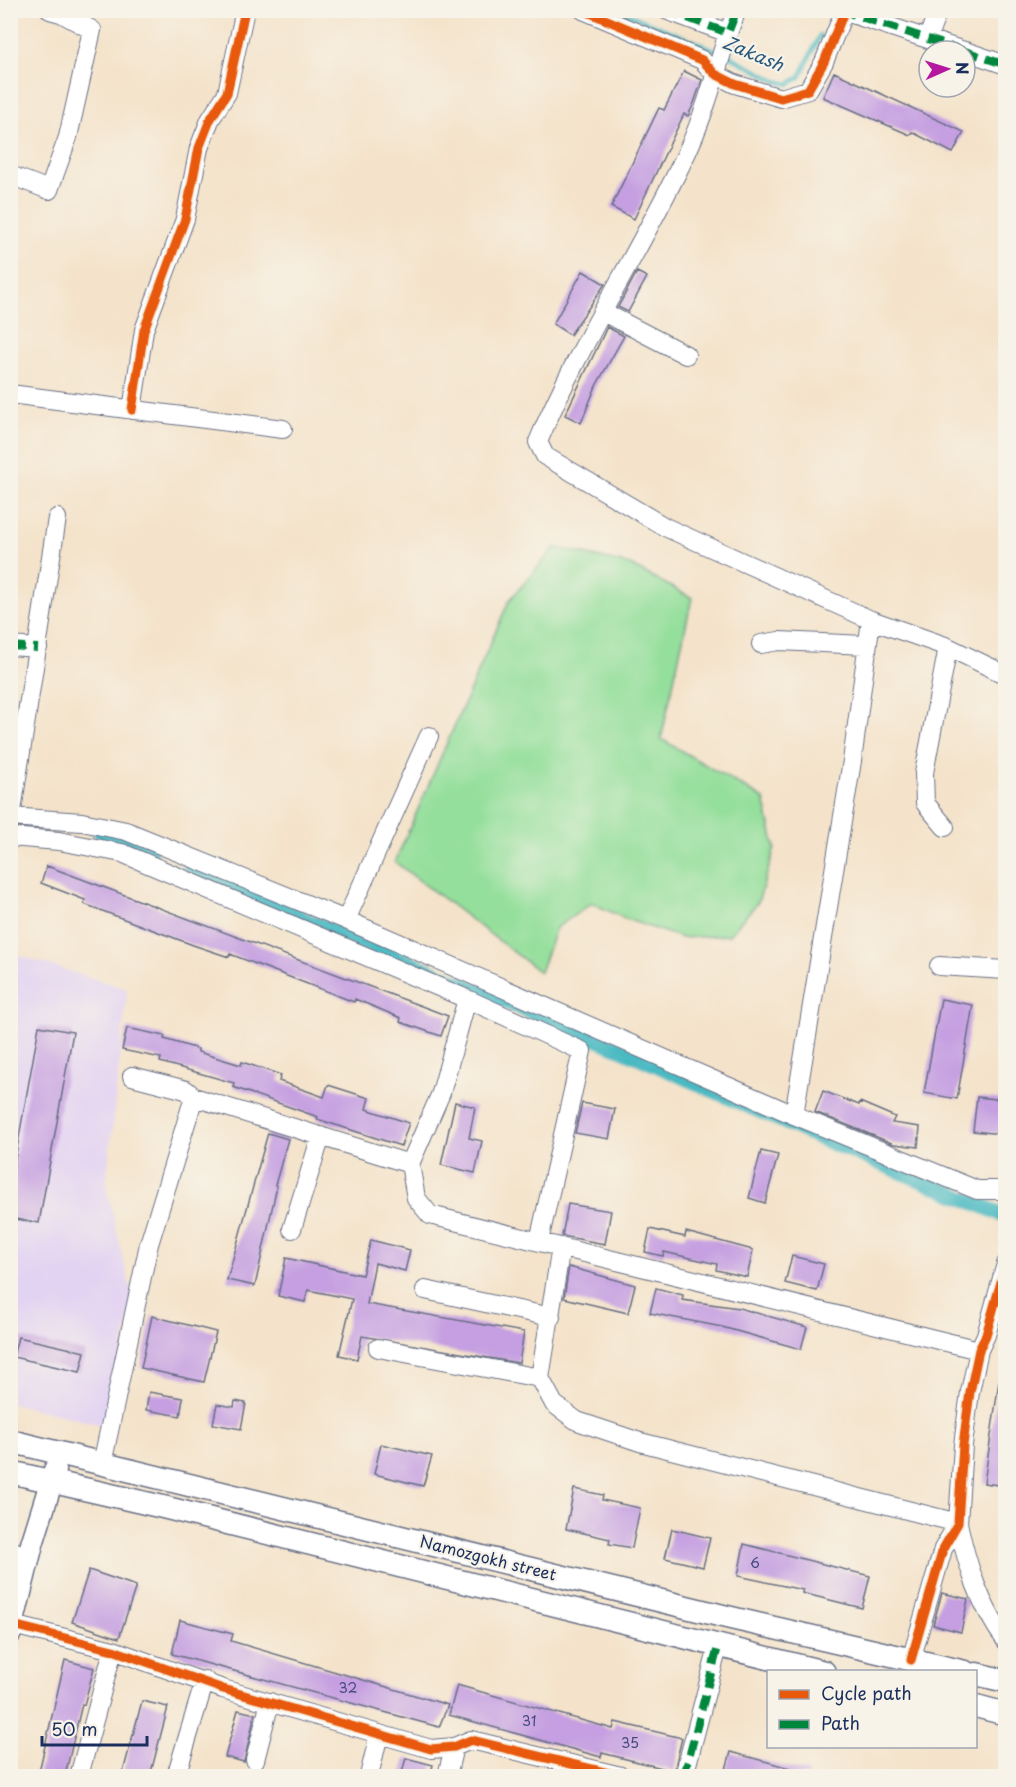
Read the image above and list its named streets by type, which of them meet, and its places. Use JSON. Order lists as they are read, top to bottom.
{
  "streets": {
    "main road": ["Namozgokh street"]
  },
  "water": ["Zakash"],
  "house_numbers": [
    "6",
    "32",
    "31",
    "35"
  ],
  "legend": ["Cycle path", "Path"],
  "scale_bar": "50 m",
  "north": "right"
}
